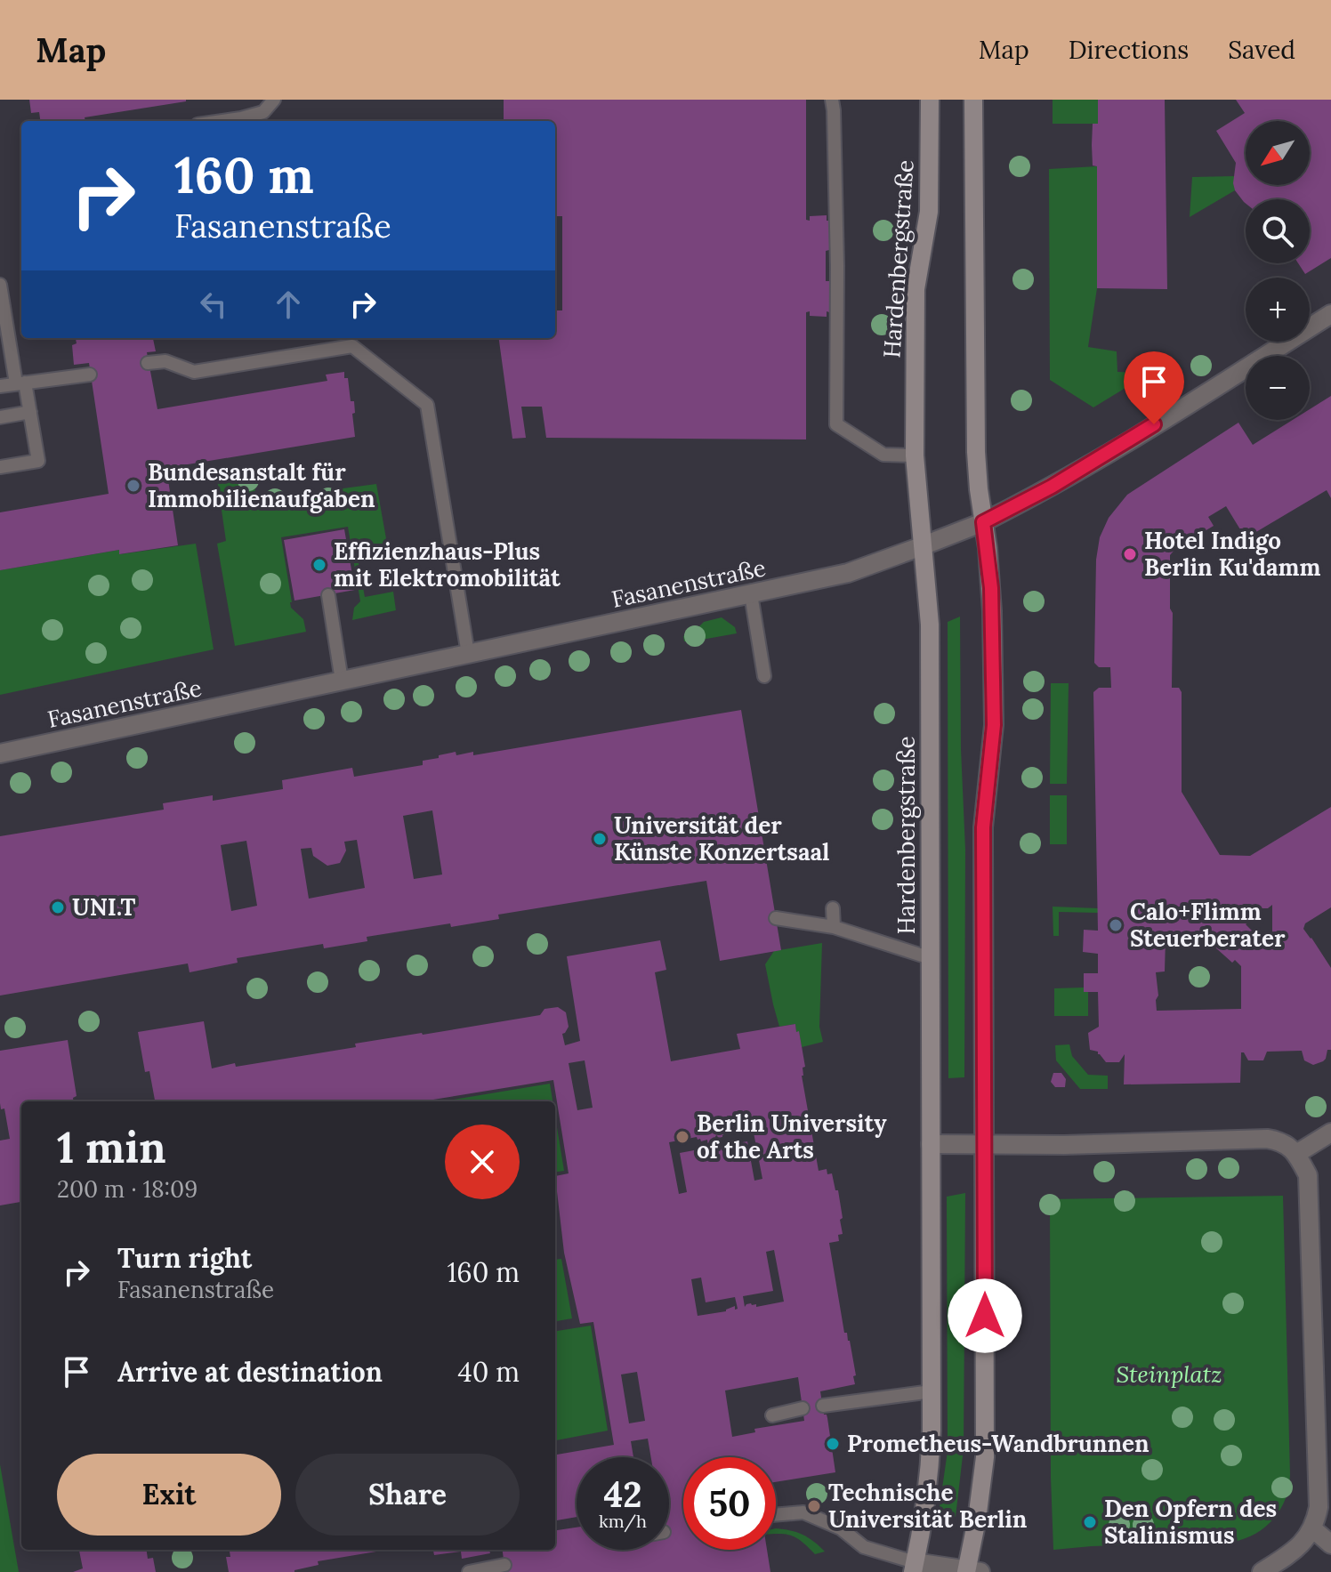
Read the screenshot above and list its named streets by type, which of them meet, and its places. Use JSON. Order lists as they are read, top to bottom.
{
  "streets": {
    "main road": ["Hardenbergstraße"],
    "street": ["Fasanenstraße"]
  },
  "crossings": [
    ["Hardenbergstraße", "Fasanenstraße"]
  ],
  "parks": ["Steinplatz"],
  "places": [
    "Bundesanstalt für Immobilienaufgaben",
    "Hotel Indigo Berlin Ku'damm",
    "Effizienzhaus-Plus mit Elektromobilität",
    "Universität der Künste Konzertsaal",
    "UNI.T",
    "Calo+Flimm Steuerberater",
    "Berlin University of the Arts",
    "Prometheus-Wandbrunnen",
    "Technische Universität Berlin",
    "Den Opfern des Stalinismus"
  ],
  "north": "bottom left",
  "page": {
    "header": "Map",
    "nav": ["Map", "Directions", "Saved"],
    "map_buttons": ["+", "−"],
    "turn": ["160 m", "Fasanenstraße"],
    "heading": ["1 min", "200 m · 18:09"],
    "list": [
      {
        "name": "Turn right",
        "note": "Fasanenstraße",
        "value": "160 m"
      },
      {
        "name": "Arrive at destination",
        "value": "40 m"
      }
    ],
    "buttons": ["Exit", "Share"],
    "speed": "42 km/h",
    "limit": "50"
  }
}
